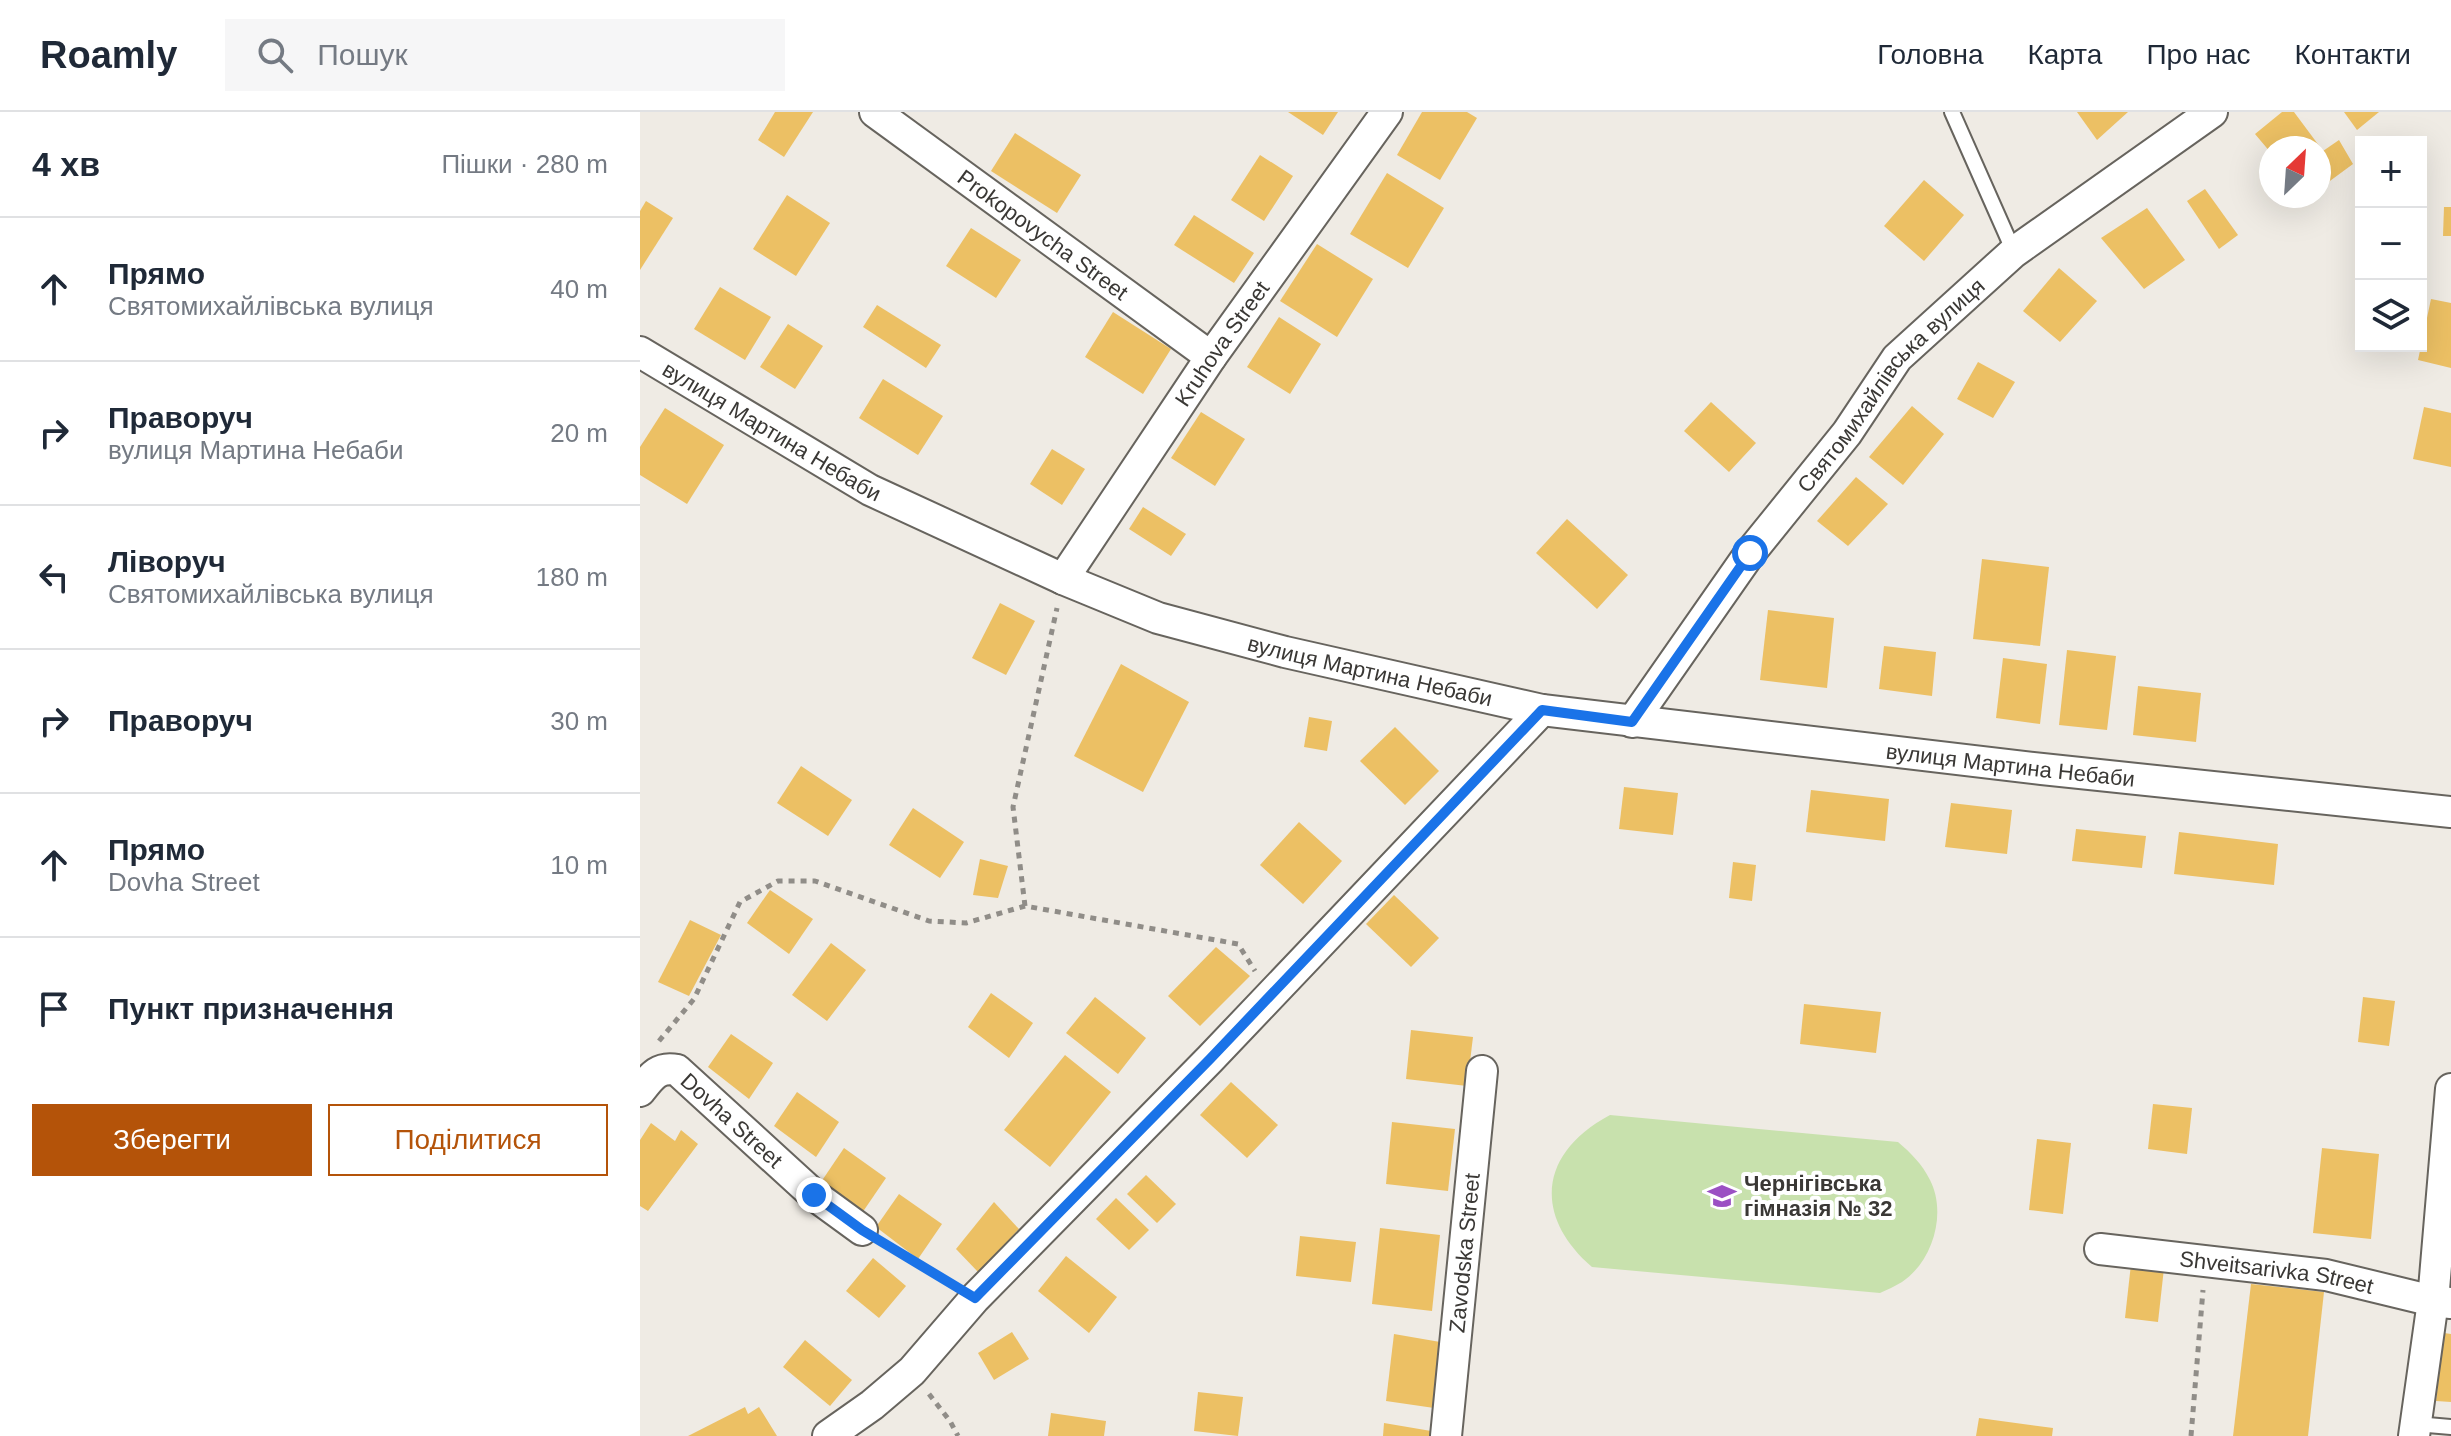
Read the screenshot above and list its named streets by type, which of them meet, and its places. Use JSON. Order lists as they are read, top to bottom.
{
  "streets": {
    "street": [
      "Prokopovycha Street",
      "Kruhova Street",
      "Святомихайлівська вулиця",
      "вулиця Мартина Небаби",
      "Dovha Street",
      "Zavodska Street",
      "Shveitsarivka Street"
    ]
  },
  "crossings": [
    ["Prokopovycha Street", "Kruhova Street"],
    ["Kruhova Street", "вулиця Мартина Небаби"],
    ["Святомихайлівська вулиця", "вулиця Мартина Небаби"]
  ],
  "places": {
    "school or university": ["Чернігівська гімназія № 32"]
  },
  "north": "top right",
  "page": {
    "header": "Roamly",
    "search": "Пошук",
    "nav": [
      "Головна",
      "Карта",
      "Про нас",
      "Контакти"
    ],
    "heading": ["4 хв", "Пішки · 280 m"],
    "map_buttons": ["+", "−"],
    "list": [
      ["Прямо", "Святомихайлівська вулиця", "40 m"],
      ["Праворуч", "вулиця Мартина Небаби", "20 m"],
      ["Ліворуч", "Святомихайлівська вулиця", "180 m"],
      ["Праворуч", "30 m"],
      ["Прямо", "Dovha Street", "10 m"],
      "Пункт призначення"
    ],
    "buttons": ["Зберегти", "Поділитися"]
  }
}
